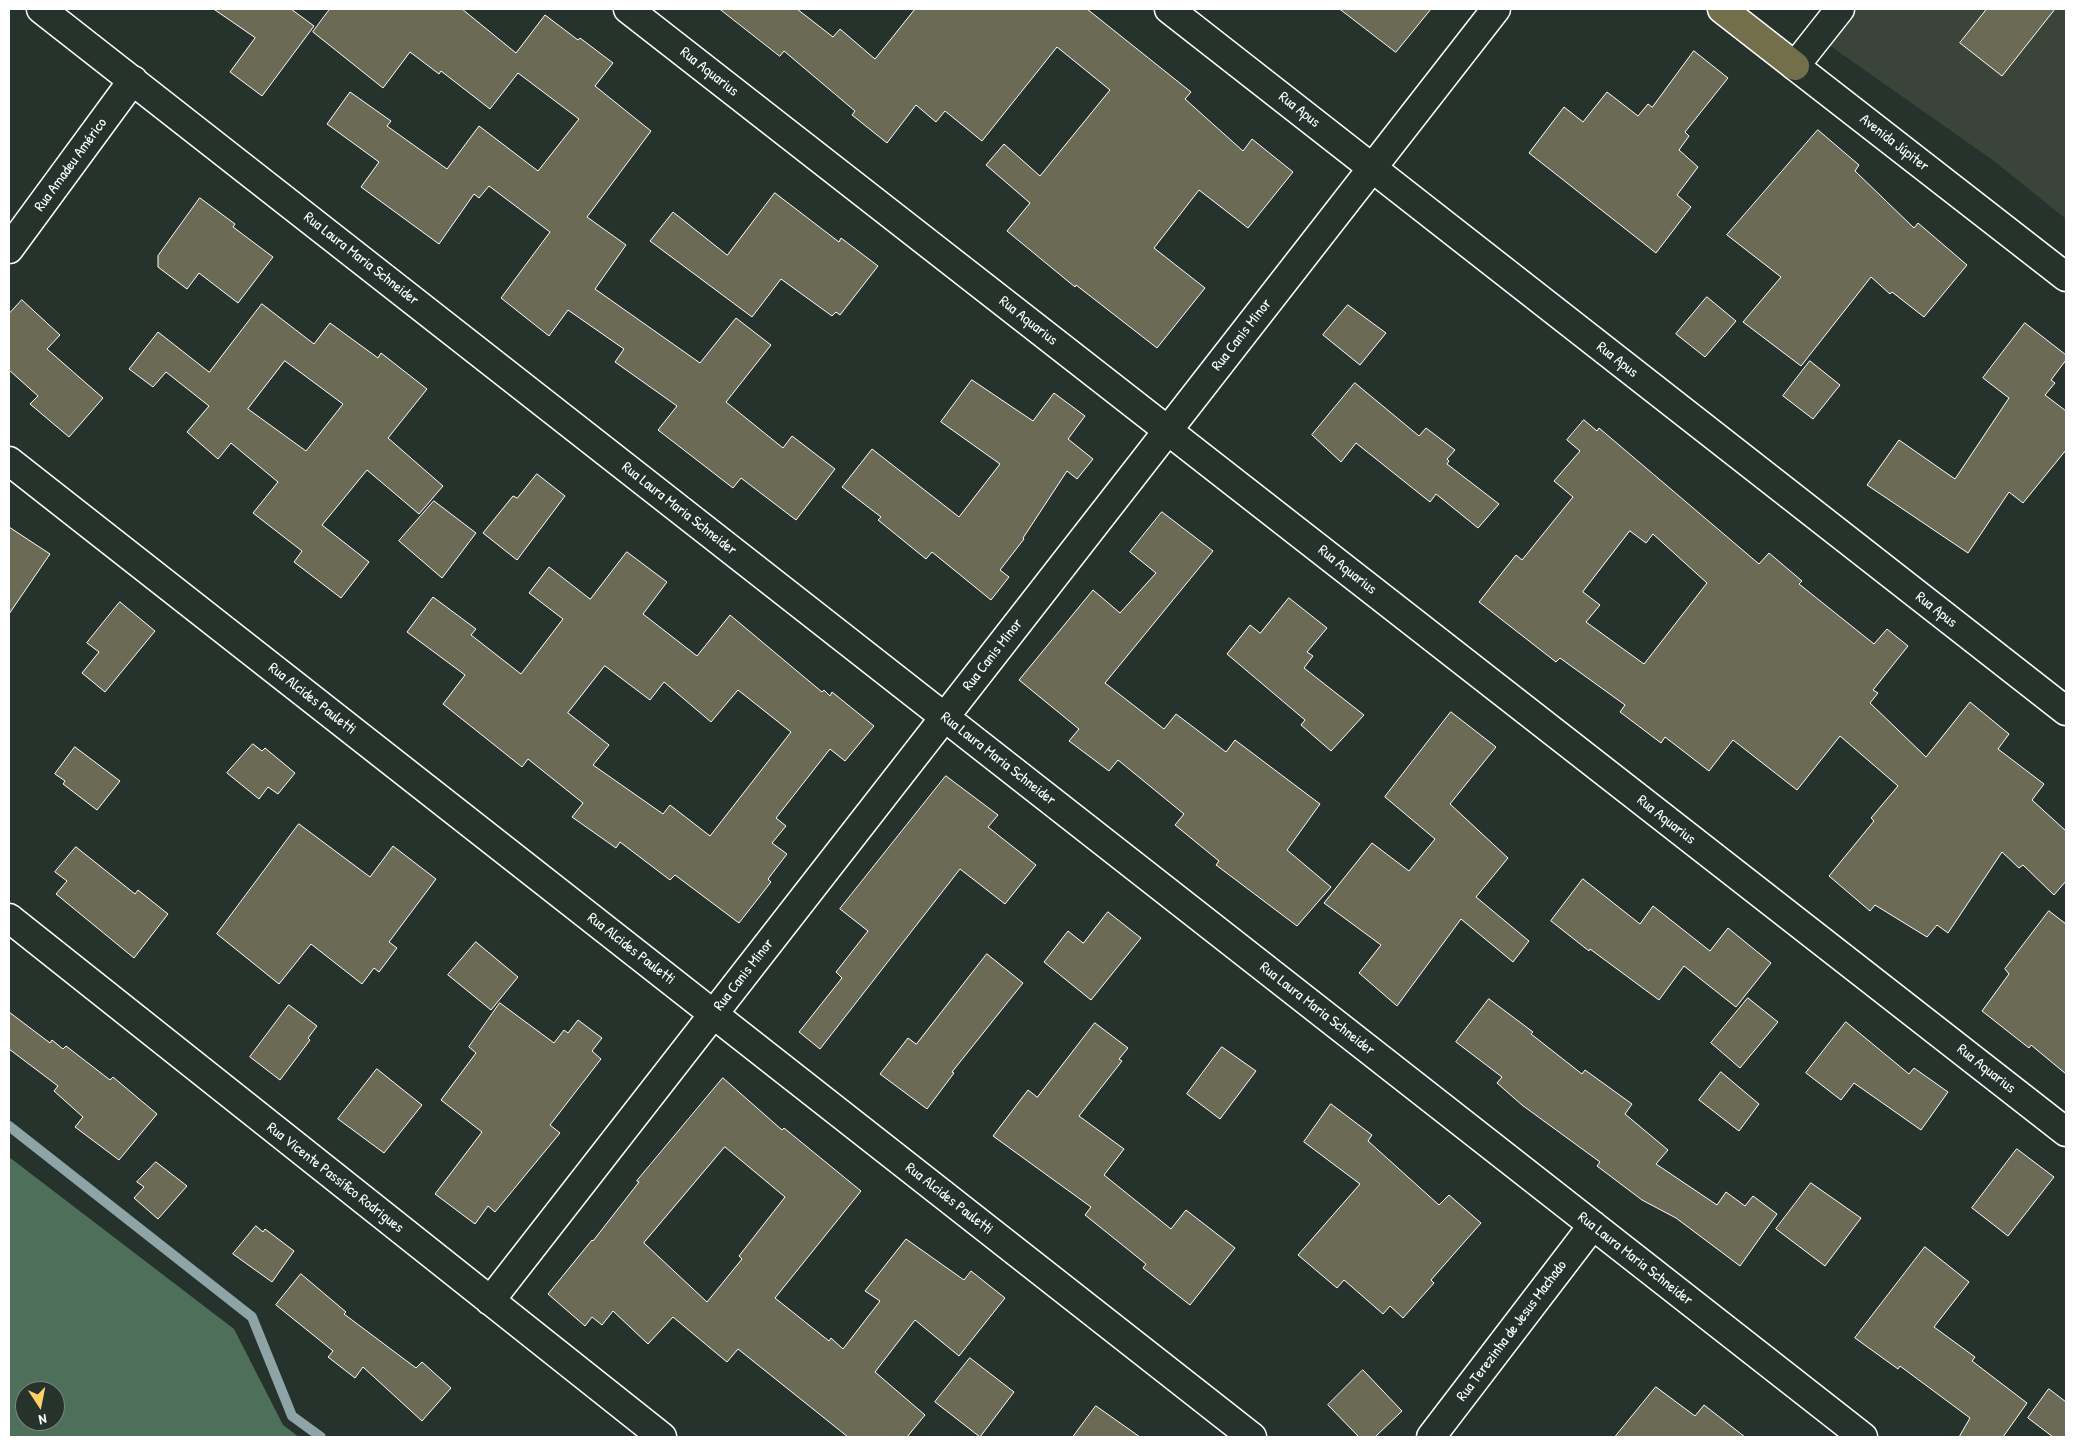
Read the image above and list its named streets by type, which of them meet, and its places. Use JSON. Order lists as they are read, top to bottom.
{
  "streets": {
    "main road": ["Avenida Júpiter"],
    "street": [
      "Rua Aquarius",
      "Rua Apus",
      "Rua Amadeu Américo",
      "Rua Laura Maria Schneider",
      "Rua Canis Minor",
      "Rua Alcides Pauletti",
      "Rua Vicente Passífico Rodrigues",
      "Rua Terezinha de Jesus Machado"
    ]
  },
  "crossings": [
    ["Rua Aquarius", "Rua Canis Minor"],
    ["Rua Apus", "Rua Canis Minor"],
    ["Rua Amadeu Américo", "Rua Laura Maria Schneider"],
    ["Rua Laura Maria Schneider", "Rua Canis Minor"],
    ["Rua Laura Maria Schneider", "Rua Terezinha de Jesus Machado"],
    ["Rua Canis Minor", "Rua Alcides Pauletti"],
    ["Rua Canis Minor", "Rua Vicente Passífico Rodrigues"]
  ],
  "north": "bottom"
}
